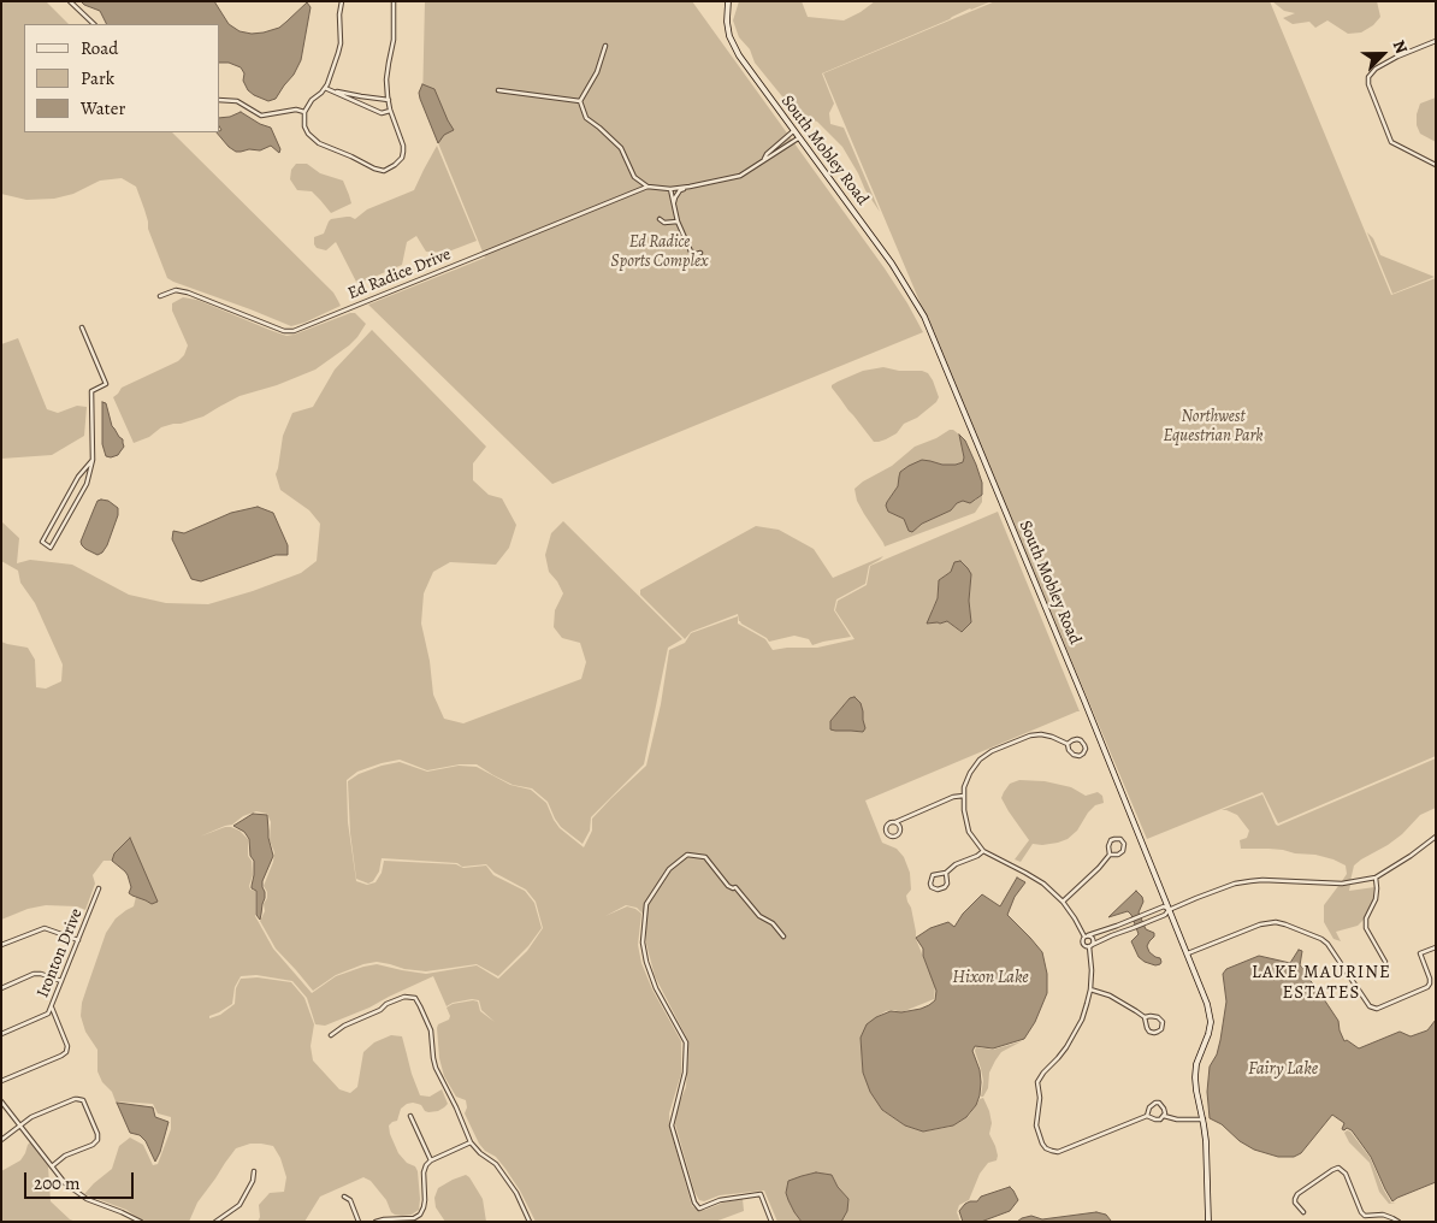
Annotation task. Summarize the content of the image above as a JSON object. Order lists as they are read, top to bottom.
{
  "streets": {
    "street": ["South Mobley Road", "Ed Radice Drive", "Ironton Drive"]
  },
  "crossings": [
    ["South Mobley Road", "Ed Radice Drive"]
  ],
  "districts": ["LAKE MAURINE ESTATES"],
  "water": ["Hixon Lake", "Fairy Lake"],
  "parks": ["Ed Radice Sports Complex", "Northwest Equestrian Park"],
  "legend": ["Road", "Park", "Water"],
  "scale_bar": "200 m",
  "north": "top right"
}
